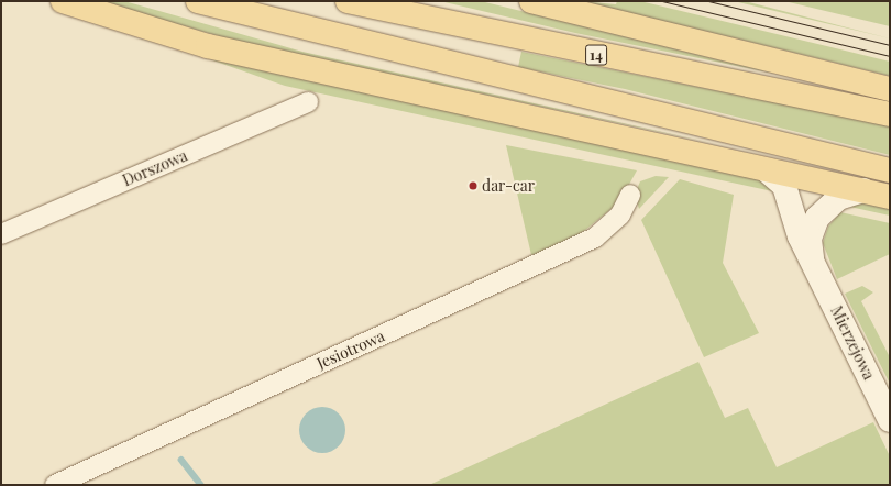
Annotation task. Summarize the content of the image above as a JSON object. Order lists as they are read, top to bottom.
{
  "streets": {
    "main road": ["14"],
    "street": ["Dorszowa", "Mierzejowa", "Jesiotrowa"]
  },
  "places": ["dar-car"]
}
